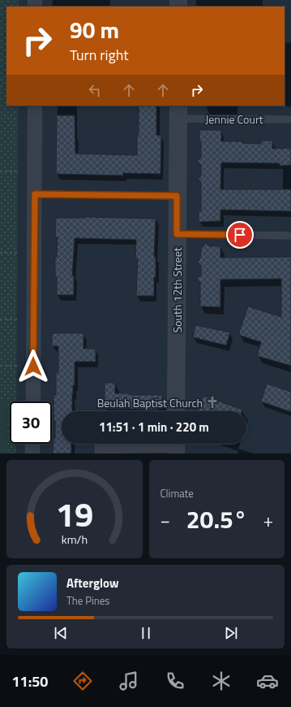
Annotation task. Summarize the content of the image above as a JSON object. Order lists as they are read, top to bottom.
{
  "streets": {
    "street": ["South 12th Street"],
    "lane": ["Jennie Court"]
  },
  "crossings": [
    ["Jennie Court", "South 12th Street"]
  ],
  "places": {
    "church": ["Beulah Baptist Church"]
  },
  "page": {
    "turn": ["90 m", "Turn right"],
    "limit": "30",
    "trip": "11:51 · 1 min · 220 m",
    "tile": "Climate",
    "heat": ["−", "20.5°", "+"],
    "song": ["Afterglow", "The Pines"],
    "tabs": "11:50",
    "gauge": ["19", "km/h"]
  }
}
